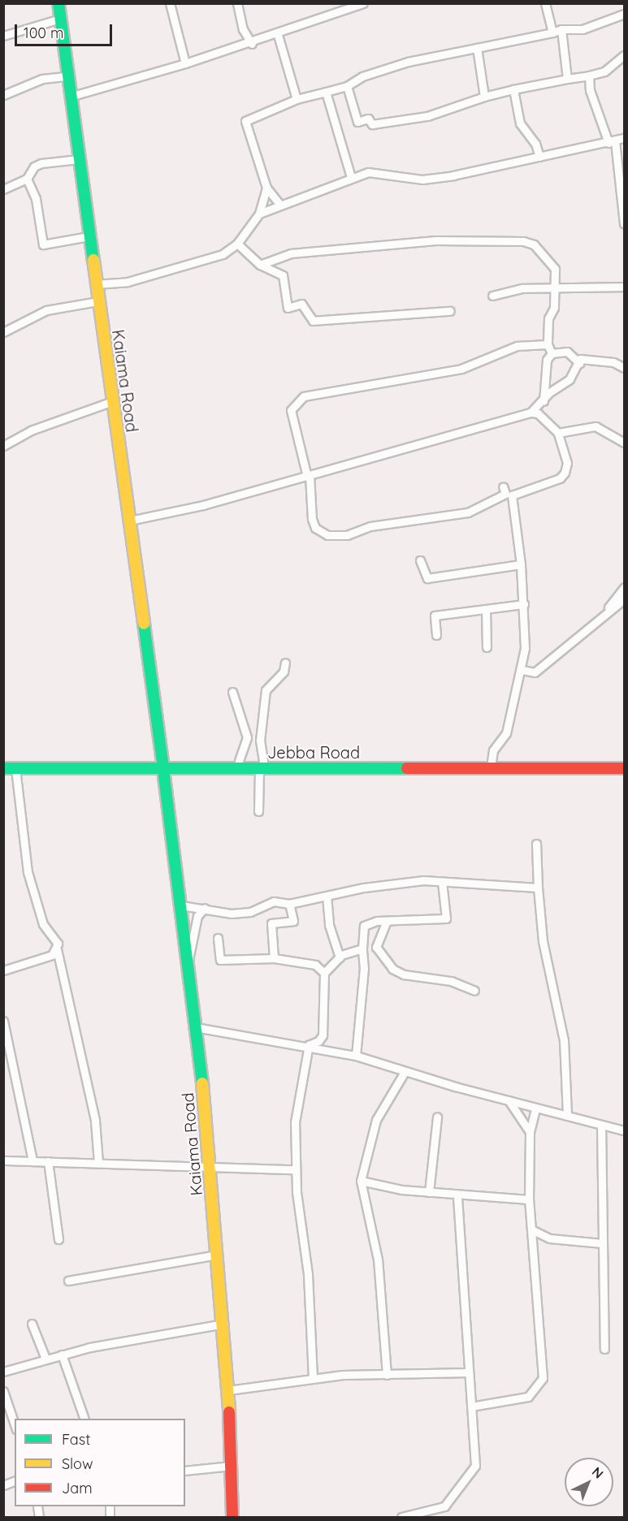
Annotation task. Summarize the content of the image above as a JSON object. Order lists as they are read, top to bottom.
{
  "streets": {
    "highway": ["Kaiama Road", "Jebba Road"]
  },
  "crossings": [
    ["Kaiama Road", "Jebba Road"]
  ],
  "legend": ["Fast", "Slow", "Jam"],
  "scale_bar": "100 m",
  "north": "top right"
}
